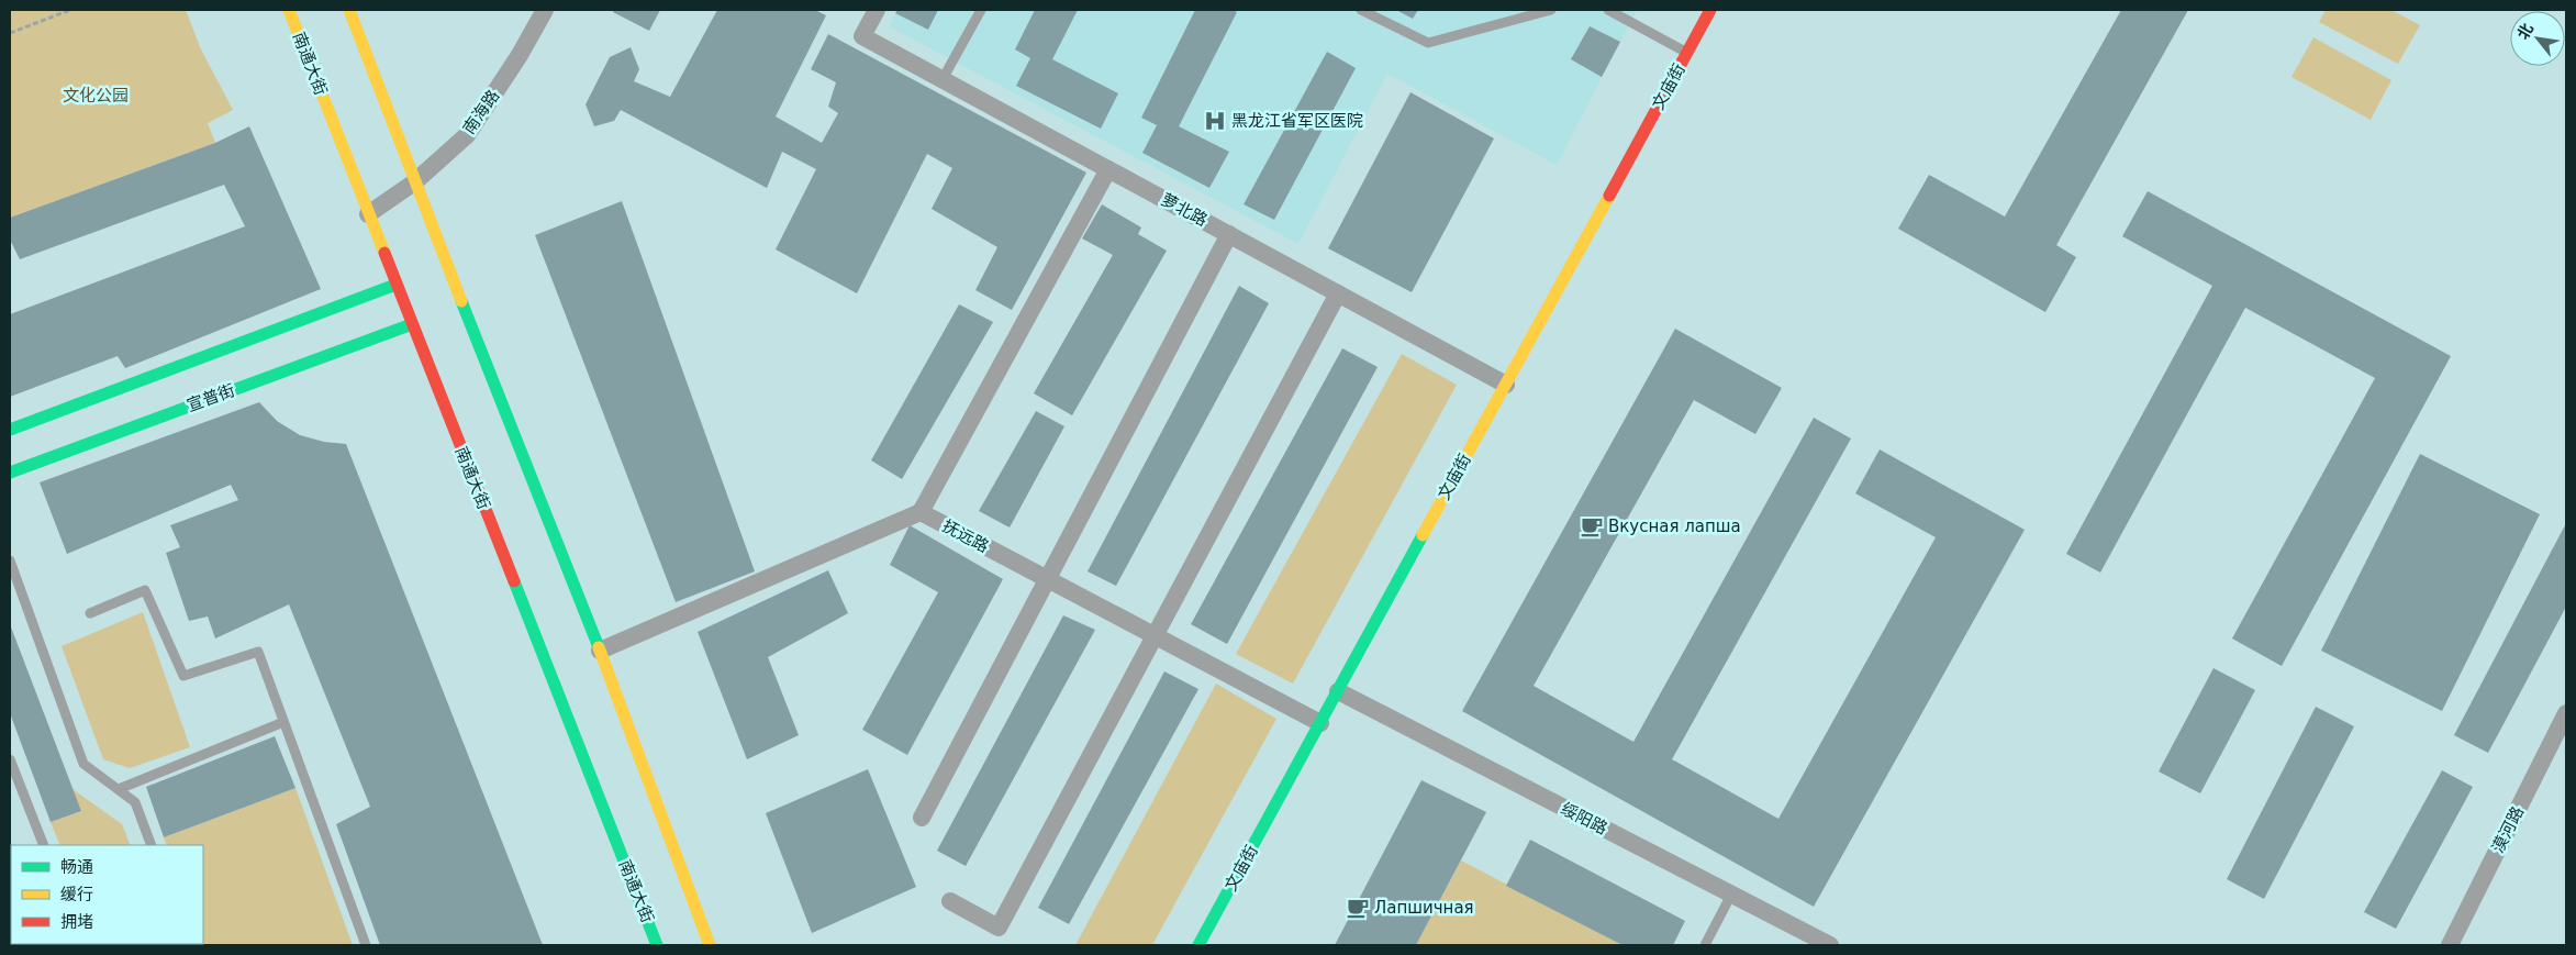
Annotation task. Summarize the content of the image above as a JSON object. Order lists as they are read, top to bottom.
{
  "streets": {
    "main road": ["南通大街", "文庙街", "宣普街"],
    "street": [
      "南海路",
      "萝北路",
      "抚远路",
      "绥阳路",
      "漠河路"
    ]
  },
  "crossings": [
    ["南通大街", "南海路"],
    ["南通大街", "宣普街"],
    ["文庙街", "萝北路"],
    ["文庙街", "抚远路"],
    ["文庙街", "绥阳路"]
  ],
  "parks": ["文化公园"],
  "places": {
    "hospital": ["黑龙江省军区医院"],
    "cafe": ["Вкусная лапша", "Лапшичная"]
  },
  "legend": ["畅通", "缓行", "拥堵"],
  "north": "top left"
}
